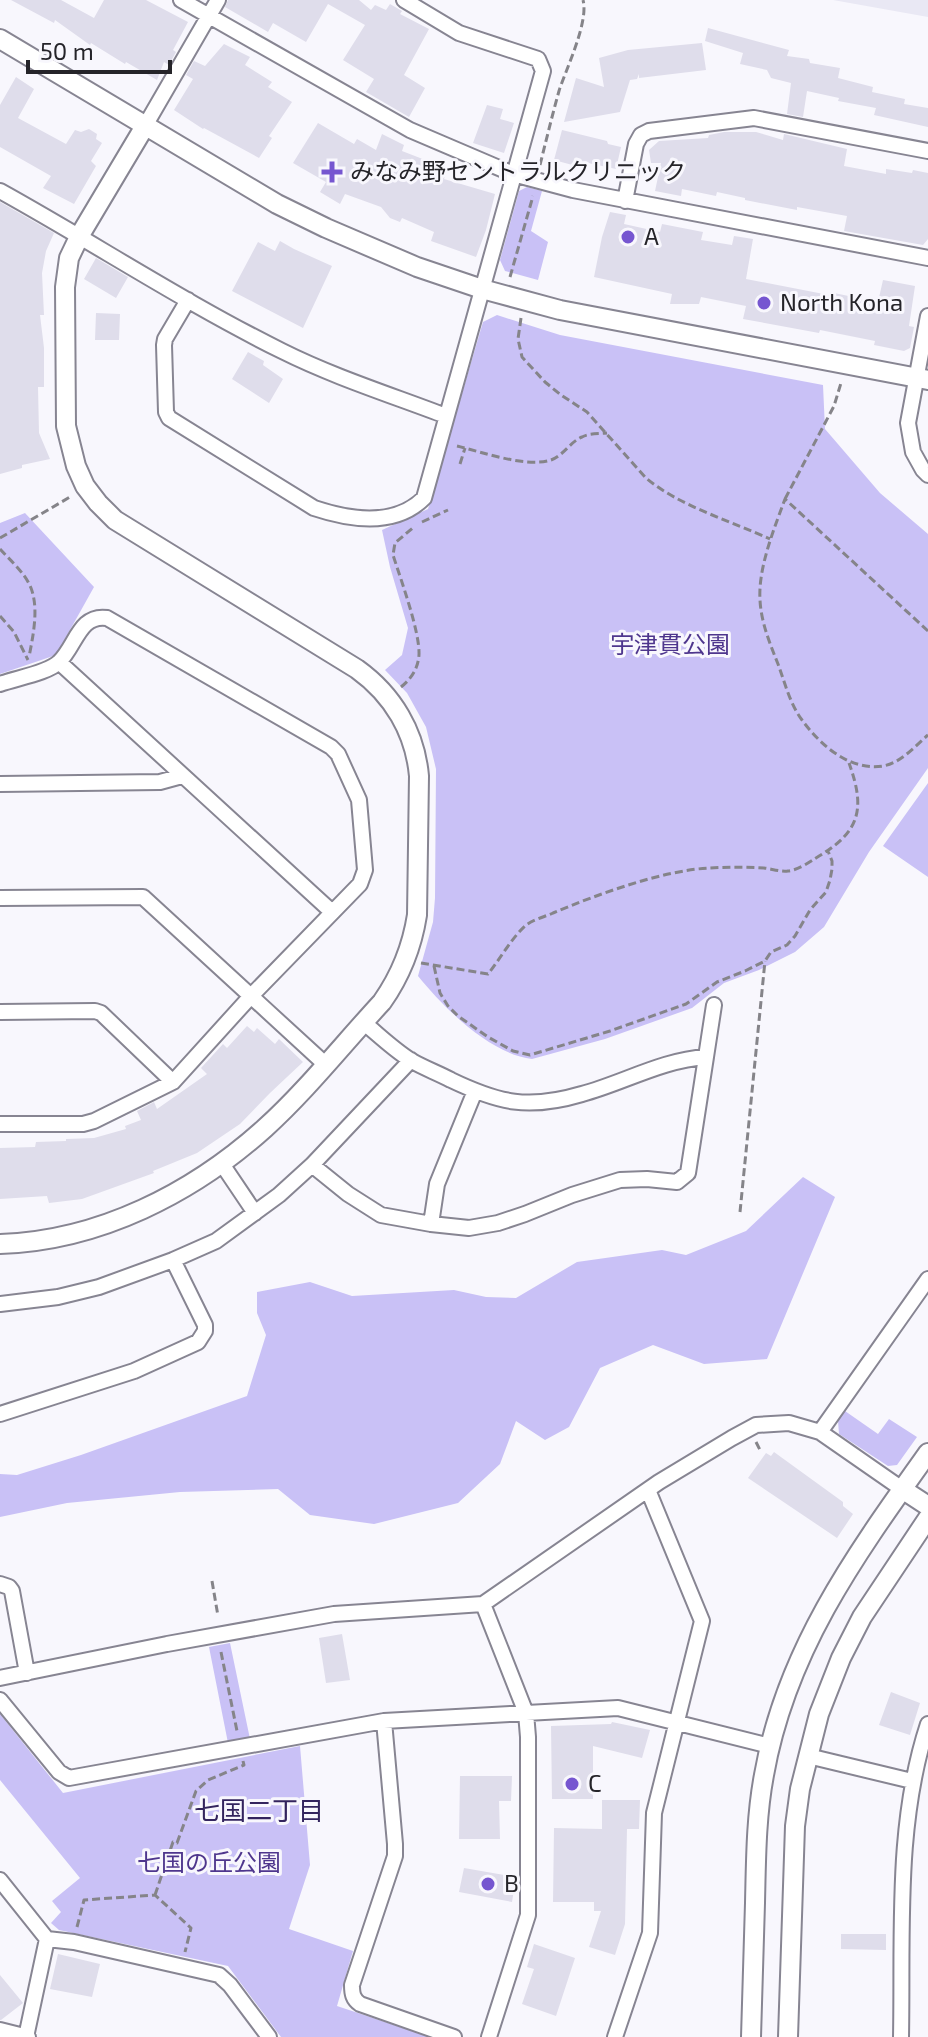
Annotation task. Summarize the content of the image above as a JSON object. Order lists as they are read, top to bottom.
{
  "districts": ["七国二丁目"],
  "parks": ["宇津貫公園", "七国の丘公園"],
  "places": {
    "health": ["みなみ野セントラルクリニック"],
    "other": [
      "A",
      "North Kona",
      "C",
      "B"
    ]
  },
  "scale_bar": "50 m"
}
